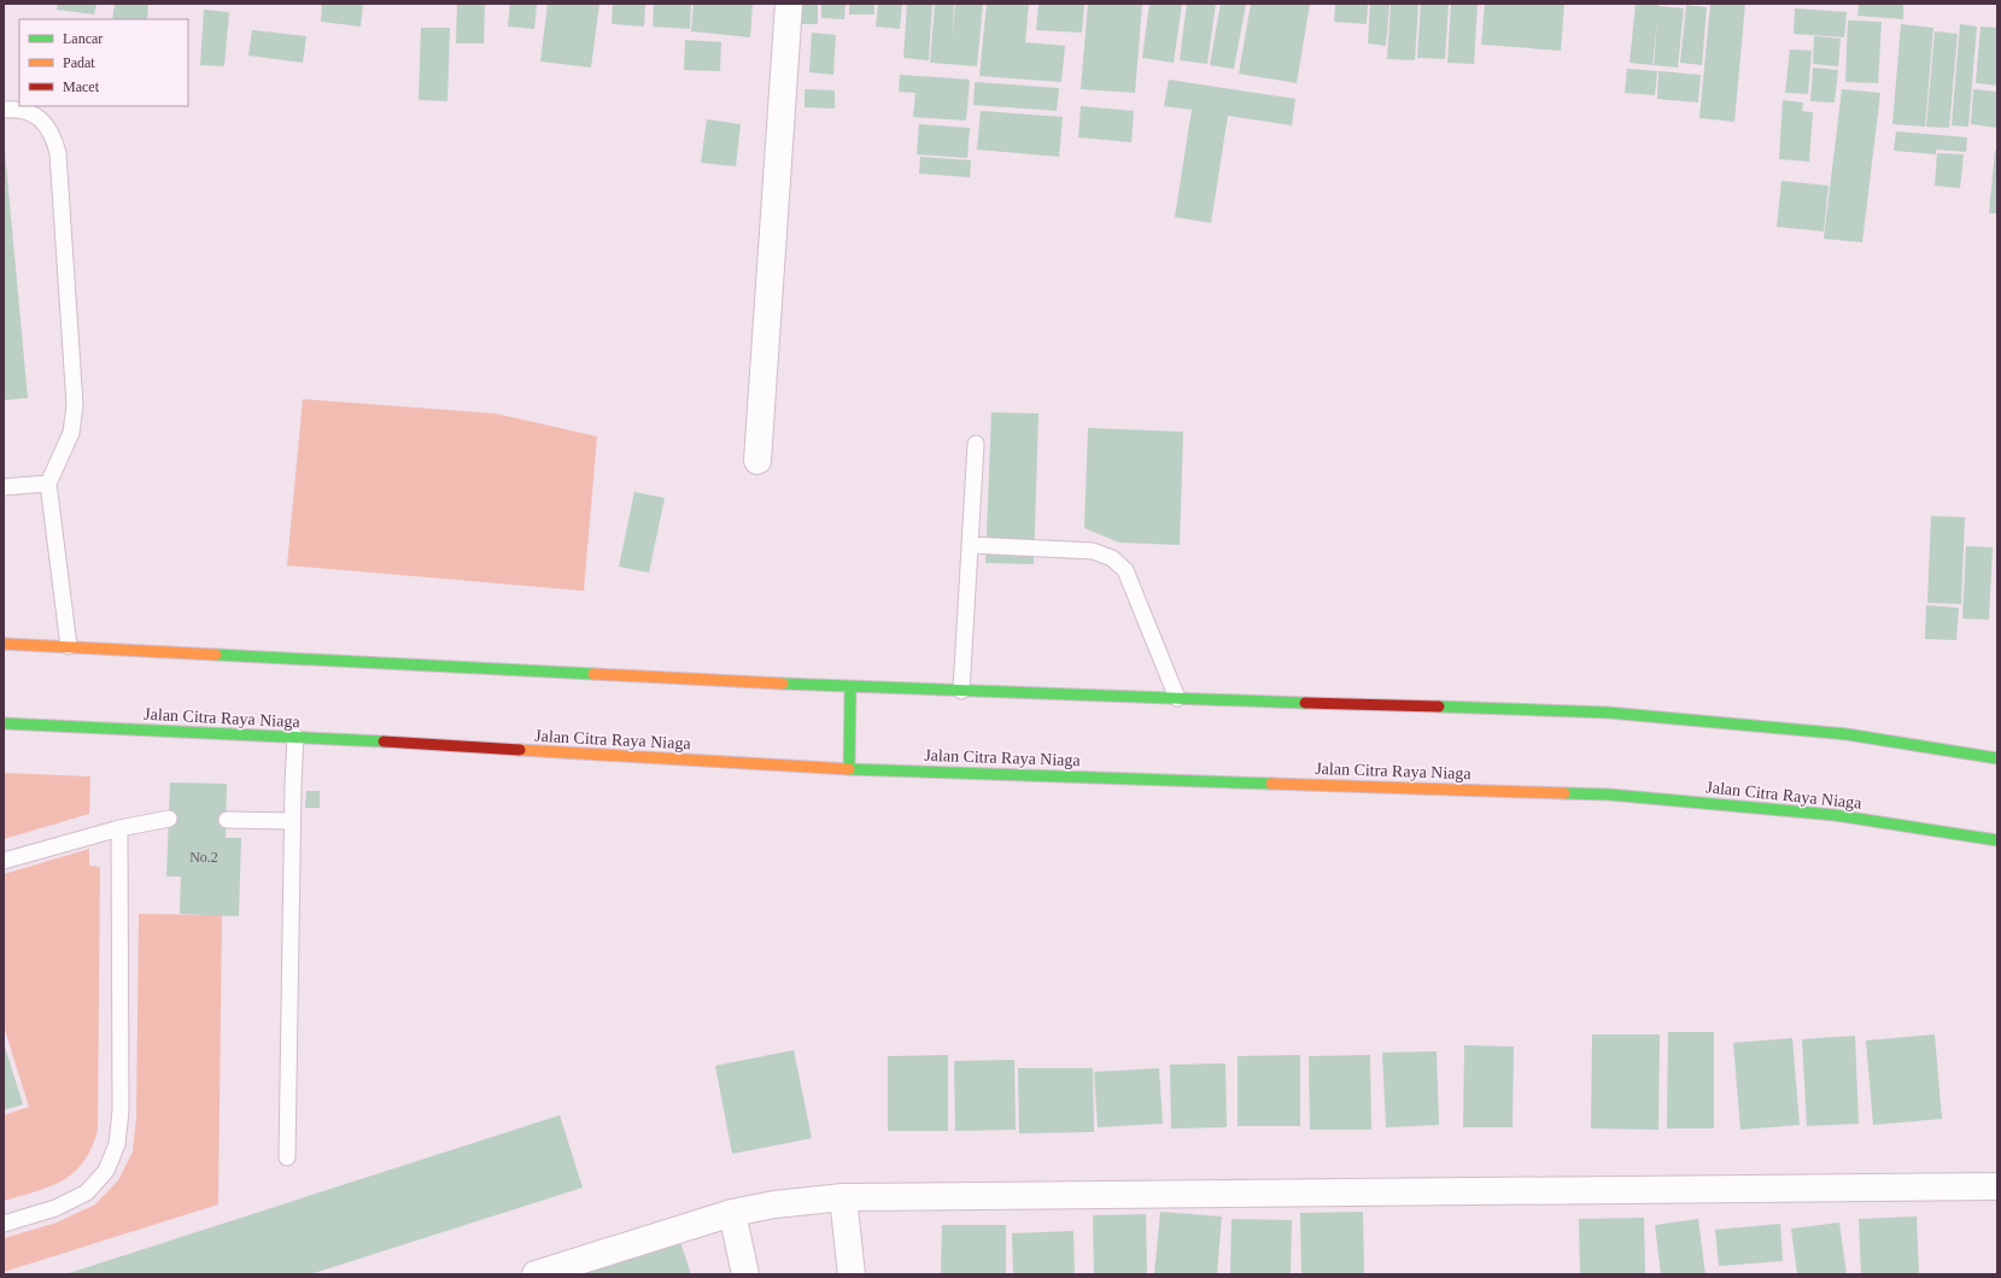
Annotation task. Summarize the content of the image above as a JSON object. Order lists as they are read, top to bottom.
{
  "streets": {
    "street": ["Jalan Citra Raya Niaga"]
  },
  "house_numbers": ["No.2"],
  "legend": ["Lancar", "Padat", "Macet"]
}
